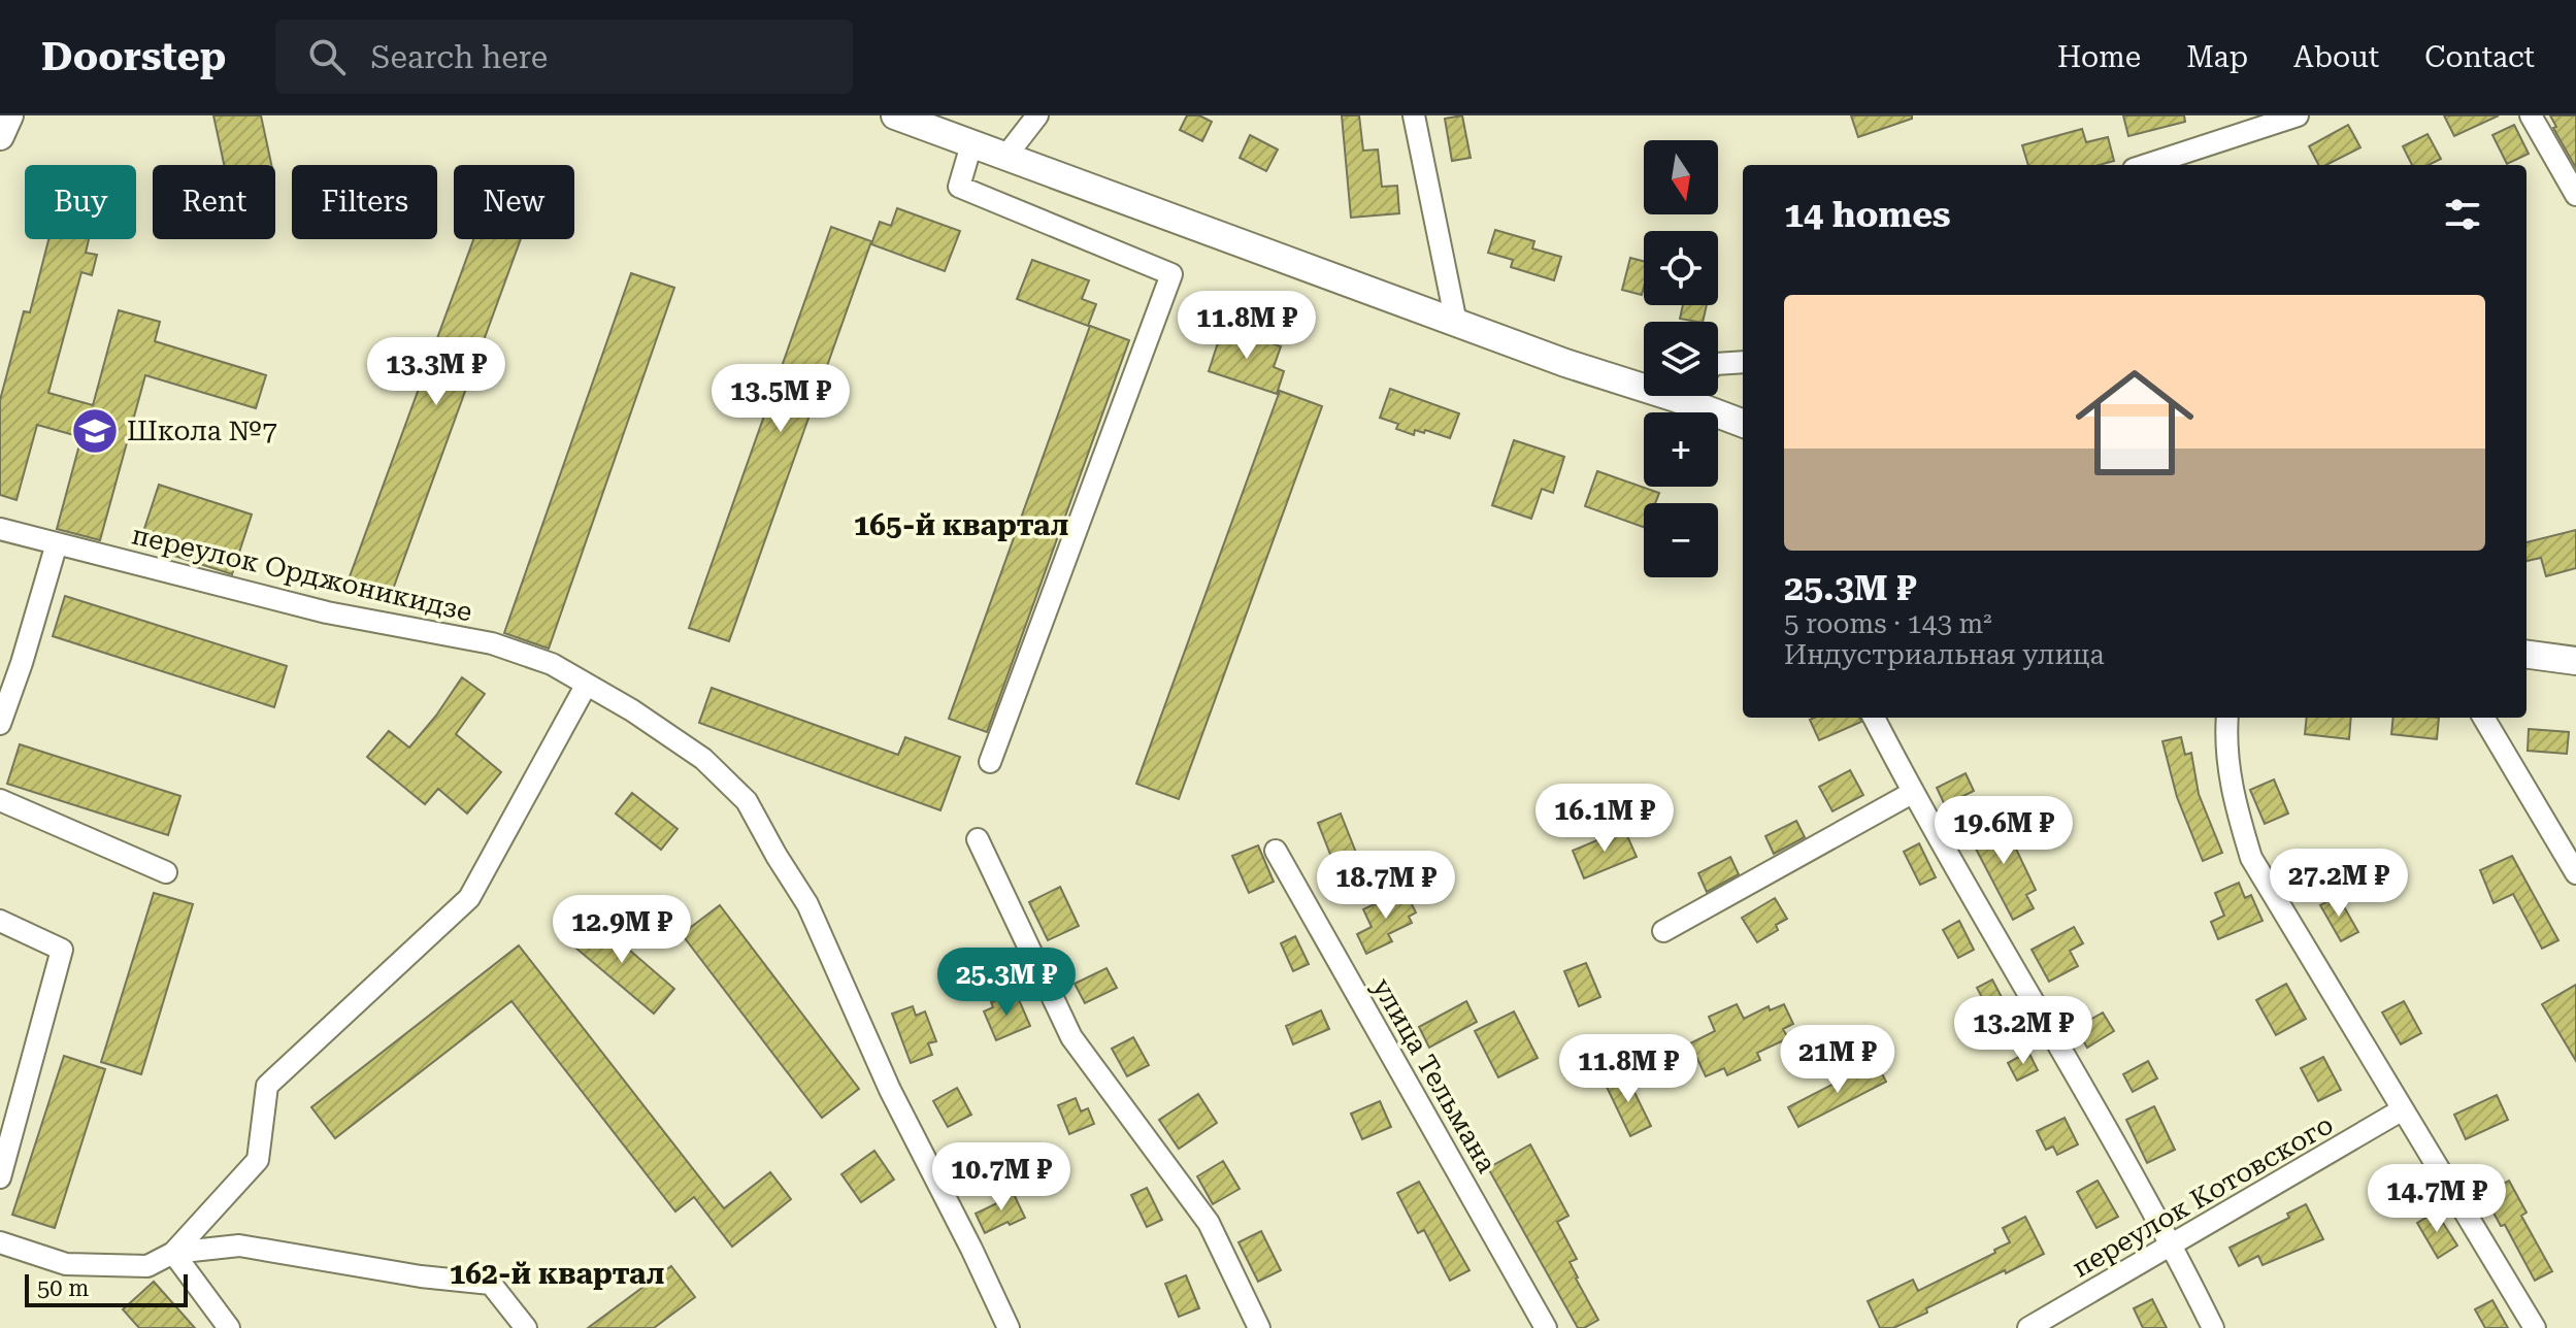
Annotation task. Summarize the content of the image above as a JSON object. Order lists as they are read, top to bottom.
{
  "streets": {
    "street": ["переулок Орджоникидзе", "улица Тельмана", "переулок Котовского"]
  },
  "districts": ["165-й квартал", "162-й квартал"],
  "places": {
    "school or university": ["Школа №7"]
  },
  "scale_bar": "50 m",
  "north": "bottom",
  "page": {
    "header": "Doorstep",
    "search": "Search here",
    "nav": [
      "Home",
      "Map",
      "About",
      "Contact"
    ],
    "map_buttons": ["+", "−"],
    "chip": [
      "Buy",
      "Rent",
      "Filters",
      "New"
    ],
    "heading": "14 homes",
    "list": [
      {
        "name": "25.3M ₽",
        "note": "5 rooms · 143 m² · Индустриальная улица"
      }
    ],
    "price": [
      "11.8M ₽",
      "13.3M ₽",
      "13.5M ₽",
      "16.1M ₽",
      "19.6M ₽",
      "27.2M ₽",
      "18.7M ₽",
      "12.9M ₽",
      "25.3M ₽",
      "13.2M ₽",
      "21M ₽",
      "11.8M ₽",
      "10.7M ₽",
      "14.7M ₽"
    ],
    "scale": "50 m"
  }
}
